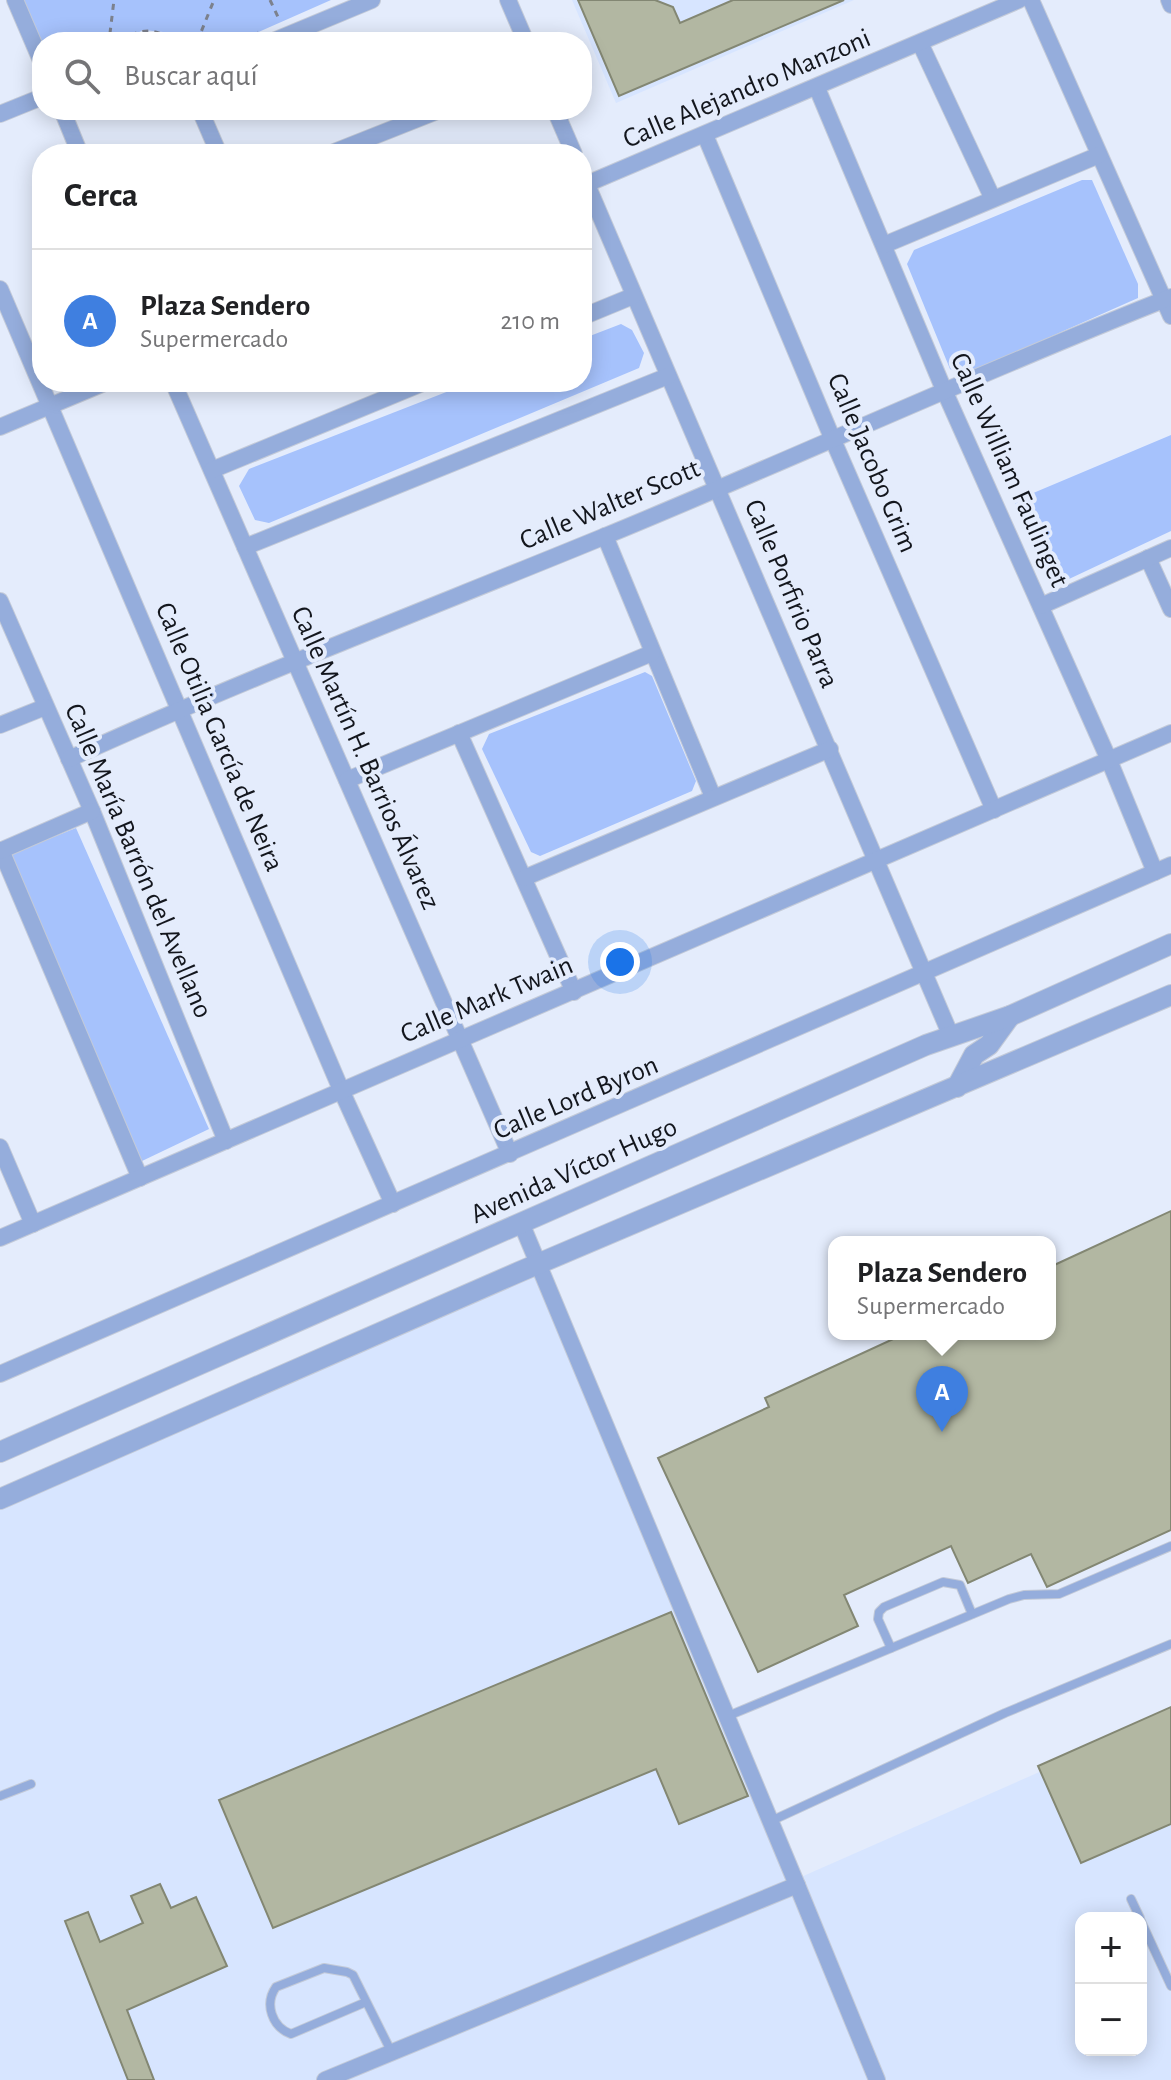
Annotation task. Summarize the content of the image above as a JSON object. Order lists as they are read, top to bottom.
{
  "streets": {
    "street": [
      "Calle Alejandro Manzoni",
      "Calle Jacobo Grim",
      "Calle William Faulinget",
      "Calle Walter Scott",
      "Calle Porfirio Parra",
      "Calle Otilia García de Neira",
      "Calle Martín H. Barrios Álvarez",
      "Calle María Barrón del Avellano",
      "Calle Mark Twain",
      "Calle Lord Byron",
      "Avenida Víctor Hugo"
    ]
  },
  "crossings": [
    ["Calle Alejandro Manzoni", "Calle Jacobo Grim"],
    ["Calle Alejandro Manzoni", "Calle William Faulinget"],
    ["Calle Jacobo Grim", "Calle Walter Scott"],
    ["Calle Jacobo Grim", "Calle Mark Twain"],
    ["Calle William Faulinget", "Calle Walter Scott"],
    ["Calle William Faulinget", "Calle Mark Twain"],
    ["Calle William Faulinget", "Calle Lord Byron"],
    ["Calle Walter Scott", "Calle Porfirio Parra"],
    ["Calle Walter Scott", "Calle Otilia García de Neira"],
    ["Calle Walter Scott", "Calle Martín H. Barrios Álvarez"],
    ["Calle Walter Scott", "Calle María Barrón del Avellano"],
    ["Calle Porfirio Parra", "Calle Mark Twain"],
    ["Calle Porfirio Parra", "Calle Lord Byron"],
    ["Calle Porfirio Parra", "Avenida Víctor Hugo"],
    ["Calle Otilia García de Neira", "Calle Mark Twain"],
    ["Calle Otilia García de Neira", "Calle Lord Byron"],
    ["Calle Martín H. Barrios Álvarez", "Calle Mark Twain"],
    ["Calle Martín H. Barrios Álvarez", "Calle Lord Byron"],
    ["Calle María Barrón del Avellano", "Calle Mark Twain"]
  ],
  "page": {
    "search": "Buscar aquí",
    "heading": "Cerca",
    "list": [
      {
        "mark": "A",
        "name": "Plaza Sendero",
        "note": "Supermercado",
        "value": "210 m"
      }
    ],
    "popup": ["Plaza Sendero", "Supermercado"],
    "pins": "A",
    "map_buttons": ["+", "−"]
  }
}
